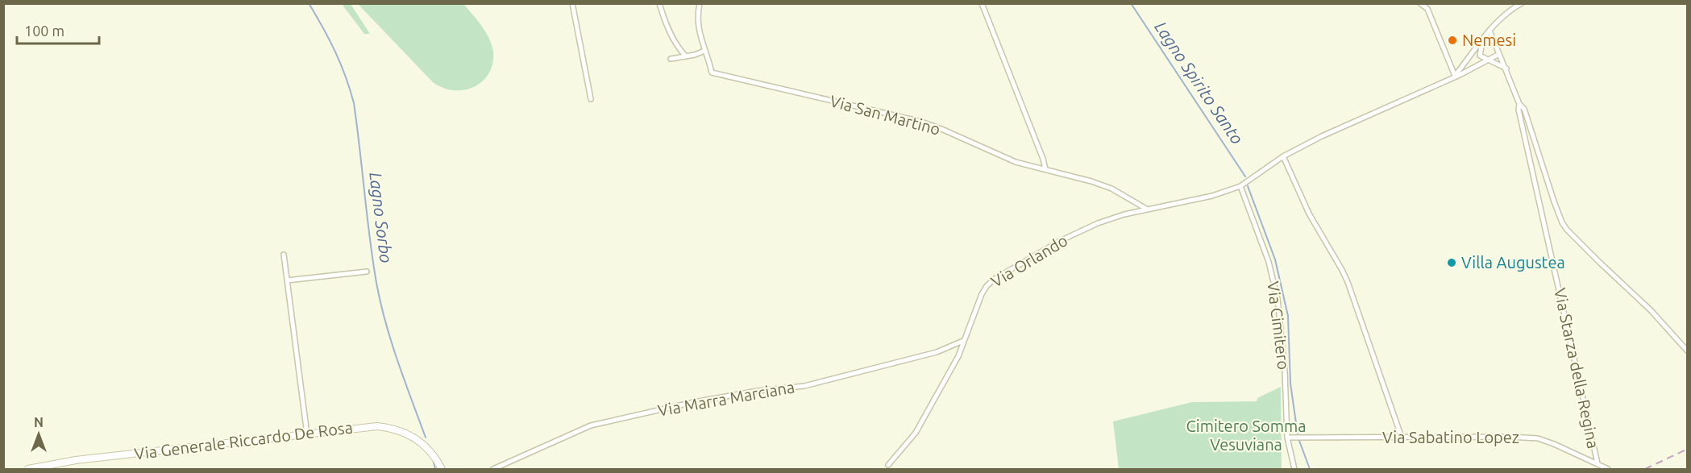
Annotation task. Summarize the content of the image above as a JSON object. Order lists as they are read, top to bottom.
{
  "streets": {
    "main road": ["Via Generale Riccardo De Rosa"],
    "street": [
      "Via San Martino",
      "Via Orlando",
      "Via Cimitero",
      "Via Starza della Regina",
      "Via Marra Marciana",
      "Via Sabatino Lopez"
    ]
  },
  "crossings": [
    ["Via San Martino", "Via Orlando"],
    ["Via Orlando", "Via Cimitero"],
    ["Via Orlando", "Via Marra Marciana"],
    ["Via Cimitero", "Via Sabatino Lopez"],
    ["Via Starza della Regina", "Via Sabatino Lopez"]
  ],
  "water": ["Lagno Spirito Santo", "Lagno Sorbo"],
  "parks": ["Cimitero Somma Vesuviana"],
  "places": ["Nemesi", "Villa Augustea"],
  "scale_bar": "100 m",
  "north": "top"
}
